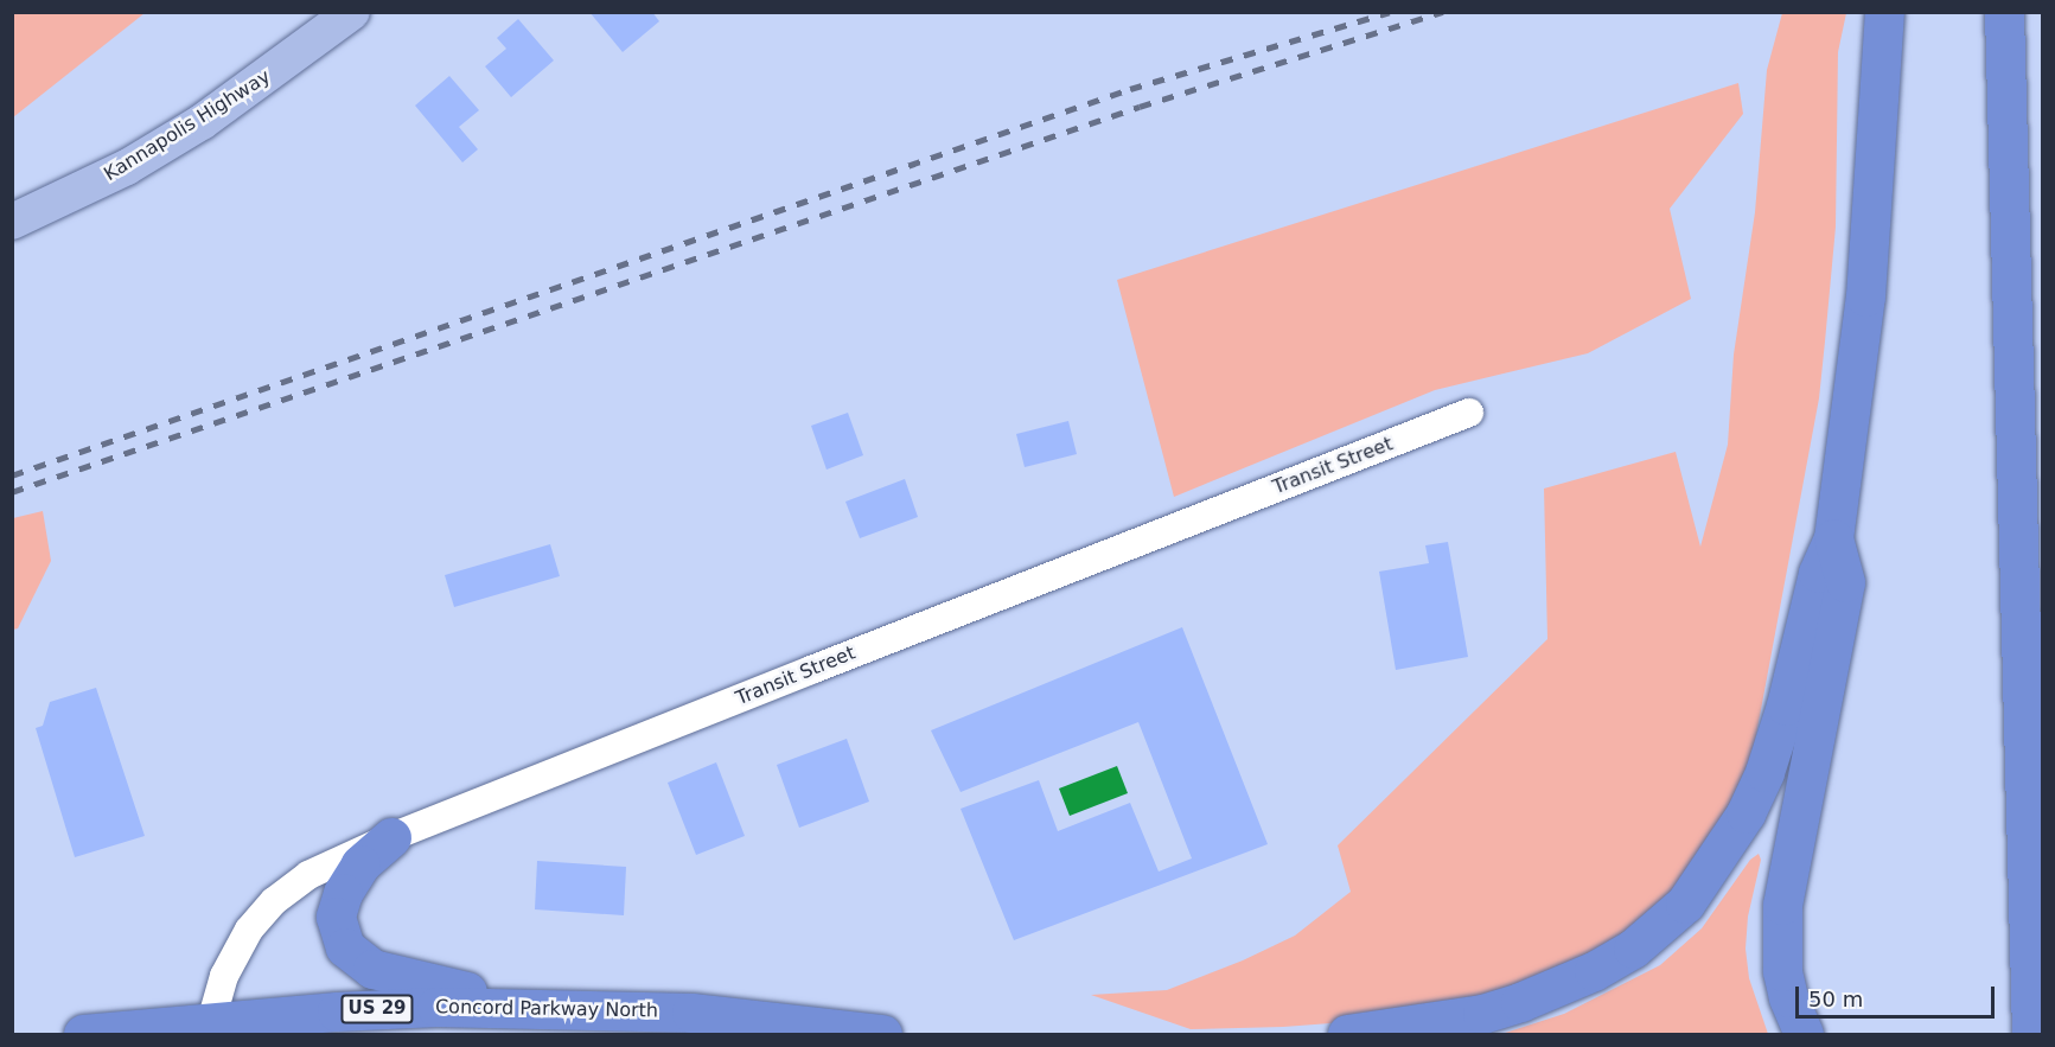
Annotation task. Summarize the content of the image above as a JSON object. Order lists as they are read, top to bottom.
{
  "streets": {
    "highway": ["US 29", "Concord Parkway North"],
    "main road": ["Kannapolis Highway"],
    "street": ["Transit Street"]
  },
  "crossings": [
    ["Transit Street", "Concord Parkway North"]
  ],
  "scale_bar": "50 m"
}
